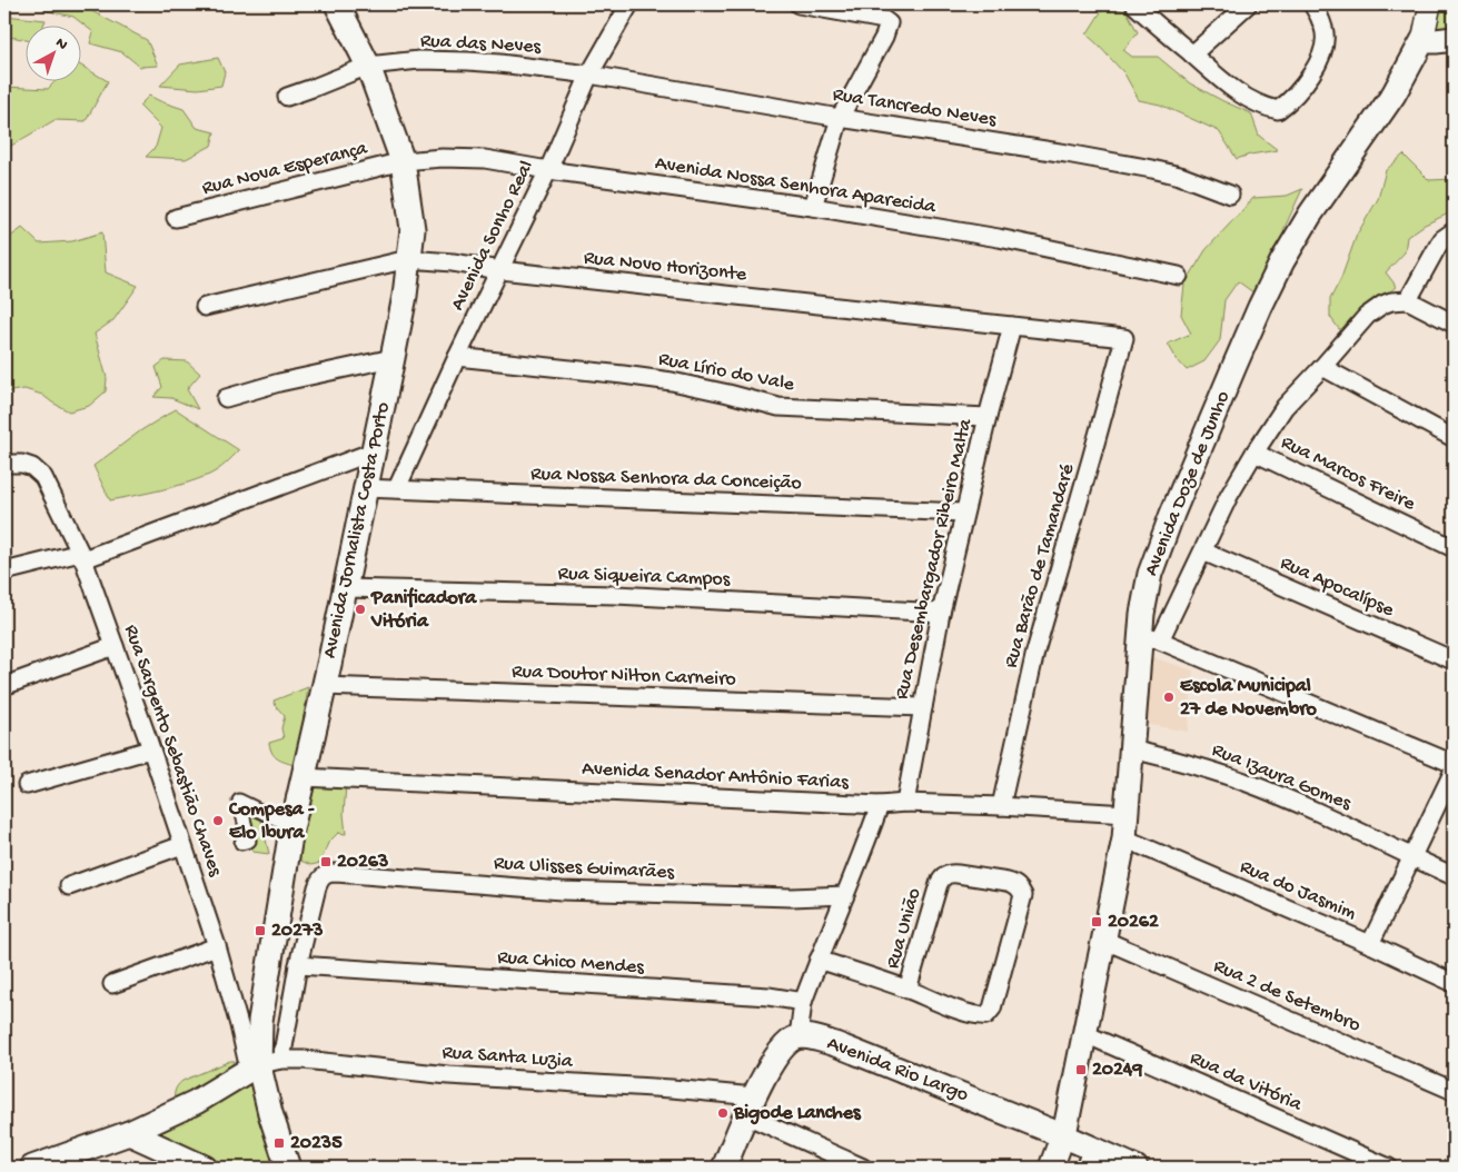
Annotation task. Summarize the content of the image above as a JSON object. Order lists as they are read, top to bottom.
{
  "streets": {
    "main road": ["Avenida Doze de Junho", "Avenida Jornalista Costa Porto", "Avenida Rio Largo"],
    "street": [
      "Rua das Neves",
      "Rua Tancredo Neves",
      "Rua Nova Esperança",
      "Avenida Nossa Senhora Aparecida",
      "Avenida Sonho Real",
      "Rua Novo Horizonte",
      "Rua Lírio do Vale",
      "Rua Marcos Freire",
      "Rua Nossa Senhora da Conceição",
      "Rua Desembargador Ribeiro Malta",
      "Rua Barão de Tamandaré",
      "Rua Siqueira Campos",
      "Rua Apocalípse",
      "Rua Doutor Nilton Carneiro",
      "Rua Sargento Sebastião Chaves",
      "Avenida Senador Antônio Farias",
      "Rua Izaura Gomes",
      "Rua Ulisses Guimarães",
      "Rua do Jasmim",
      "Rua União",
      "Rua Chico Mendes",
      "Rua 2 de Setembro",
      "Rua Santa Luzia",
      "Rua da Vitória"
    ]
  },
  "crossings": [
    ["Rua das Neves", "Rua Tancredo Neves"],
    ["Rua das Neves", "Avenida Sonho Real"],
    ["Rua das Neves", "Avenida Jornalista Costa Porto"],
    ["Rua Tancredo Neves", "Avenida Sonho Real"],
    ["Rua Nova Esperança", "Avenida Nossa Senhora Aparecida"],
    ["Rua Nova Esperança", "Avenida Jornalista Costa Porto"],
    ["Avenida Nossa Senhora Aparecida", "Avenida Sonho Real"],
    ["Avenida Nossa Senhora Aparecida", "Avenida Jornalista Costa Porto"],
    ["Avenida Sonho Real", "Rua Novo Horizonte"],
    ["Avenida Sonho Real", "Rua Lírio do Vale"],
    ["Avenida Sonho Real", "Rua Nossa Senhora da Conceição"],
    ["Rua Novo Horizonte", "Avenida Jornalista Costa Porto"],
    ["Rua Novo Horizonte", "Rua Desembargador Ribeiro Malta"],
    ["Rua Novo Horizonte", "Rua Barão de Tamandaré"],
    ["Rua Lírio do Vale", "Rua Desembargador Ribeiro Malta"],
    ["Rua Nossa Senhora da Conceição", "Avenida Jornalista Costa Porto"],
    ["Rua Nossa Senhora da Conceição", "Rua Desembargador Ribeiro Malta"],
    ["Avenida Doze de Junho", "Avenida Senador Antônio Farias"],
    ["Avenida Doze de Junho", "Rua Izaura Gomes"],
    ["Avenida Doze de Junho", "Rua do Jasmim"],
    ["Avenida Doze de Junho", "Rua 2 de Setembro"],
    ["Avenida Doze de Junho", "Avenida Rio Largo"],
    ["Avenida Doze de Junho", "Rua da Vitória"],
    ["Avenida Jornalista Costa Porto", "Rua Siqueira Campos"],
    ["Avenida Jornalista Costa Porto", "Rua Doutor Nilton Carneiro"],
    ["Avenida Jornalista Costa Porto", "Rua Sargento Sebastião Chaves"],
    ["Avenida Jornalista Costa Porto", "Avenida Senador Antônio Farias"],
    ["Avenida Jornalista Costa Porto", "Rua Santa Luzia"],
    ["Rua Desembargador Ribeiro Malta", "Rua Siqueira Campos"],
    ["Rua Desembargador Ribeiro Malta", "Rua Doutor Nilton Carneiro"],
    ["Rua Desembargador Ribeiro Malta", "Avenida Senador Antônio Farias"],
    ["Rua Barão de Tamandaré", "Avenida Senador Antônio Farias"],
    ["Rua Sargento Sebastião Chaves", "Rua Santa Luzia"],
    ["Rua Ulisses Guimarães", "Rua Chico Mendes"]
  ],
  "places": {
    "other": [
      "Panificadora Vitória",
      "Escola Municipal 27 de Novembro",
      "Compesa - Elo Ibura",
      "Bigode Lanches"
    ],
    "transit": [
      "20263",
      "20262",
      "20273",
      "20249",
      "20235"
    ]
  },
  "north": "top right"
}
